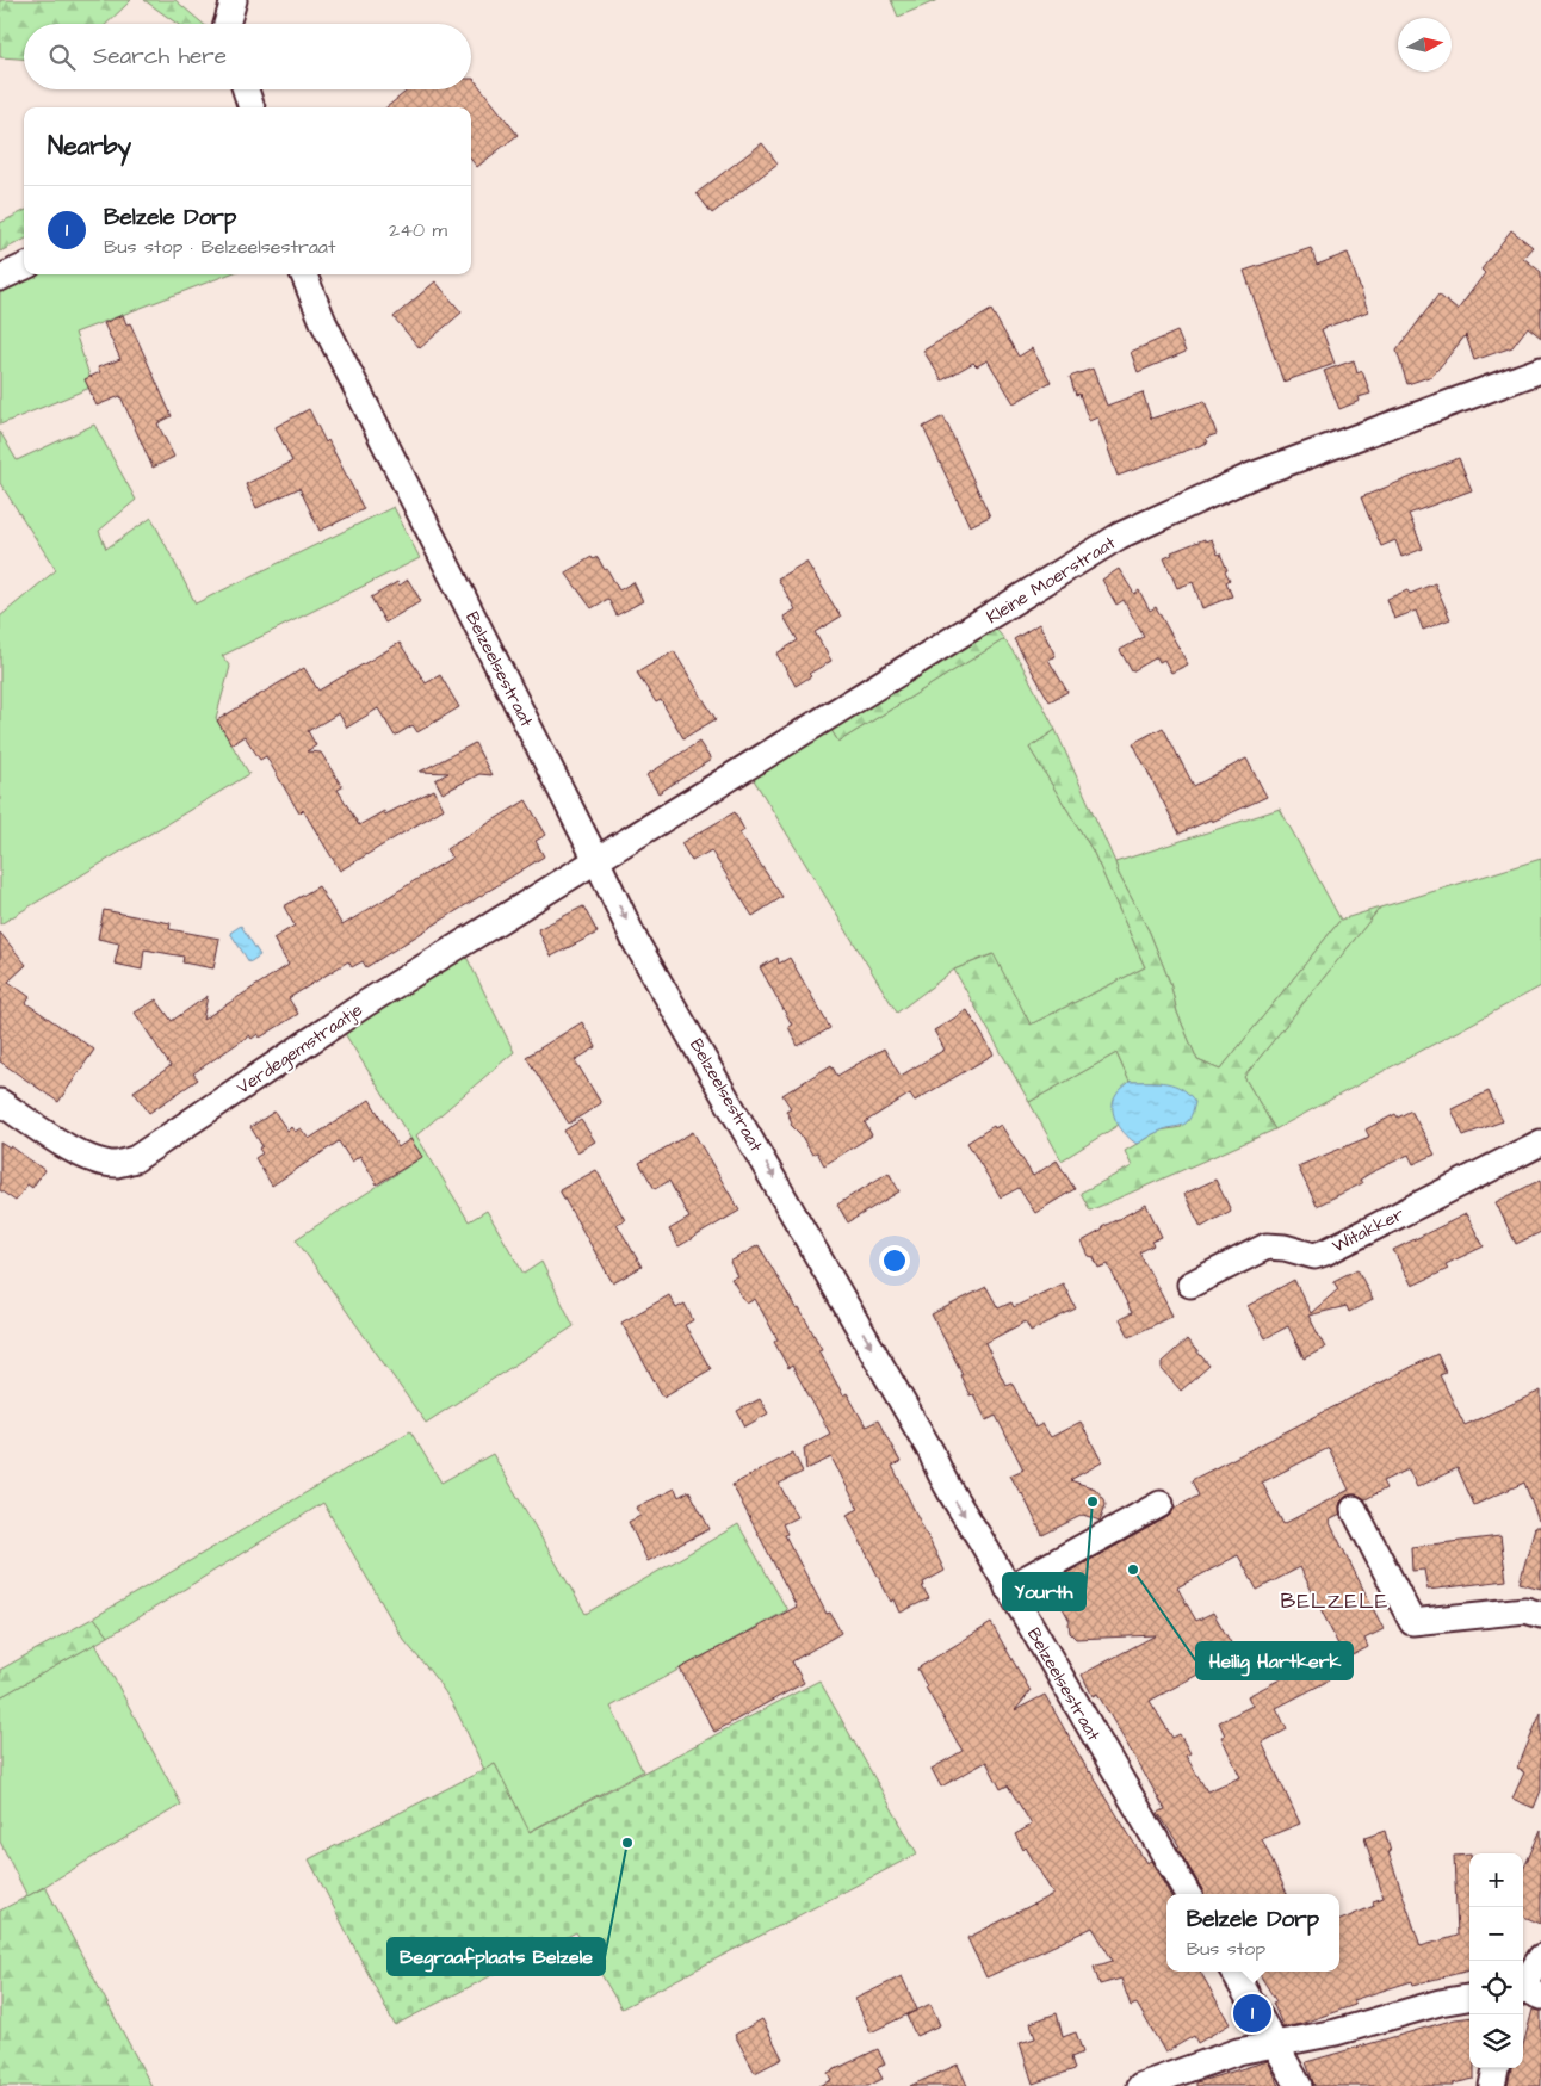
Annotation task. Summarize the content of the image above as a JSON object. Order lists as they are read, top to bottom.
{
  "streets": {
    "street": [
      "Kleine Moerstraat",
      "Belzeelsestraat",
      "Verdegemstraatje",
      "Witakker"
    ]
  },
  "crossings": [
    ["Kleine Moerstraat", "Belzeelsestraat"],
    ["Kleine Moerstraat", "Verdegemstraatje"],
    ["Belzeelsestraat", "Verdegemstraatje"]
  ],
  "one_way": ["Belzeelsestraat"],
  "districts": ["BELZELE"],
  "places": ["Yourth", "Heilig Hartkerk", "Begraafplaats Belzele"],
  "north": "right",
  "page": {
    "search": "Search here",
    "heading": "Nearby",
    "list": [
      {
        "mark": "1",
        "name": "Belzele Dorp",
        "note": "Bus stop · Belzeelsestraat",
        "value": "240 m"
      }
    ],
    "map_buttons": ["+", "−"],
    "popup": ["Belzele Dorp", "Bus stop"],
    "pins": "1"
  }
}
